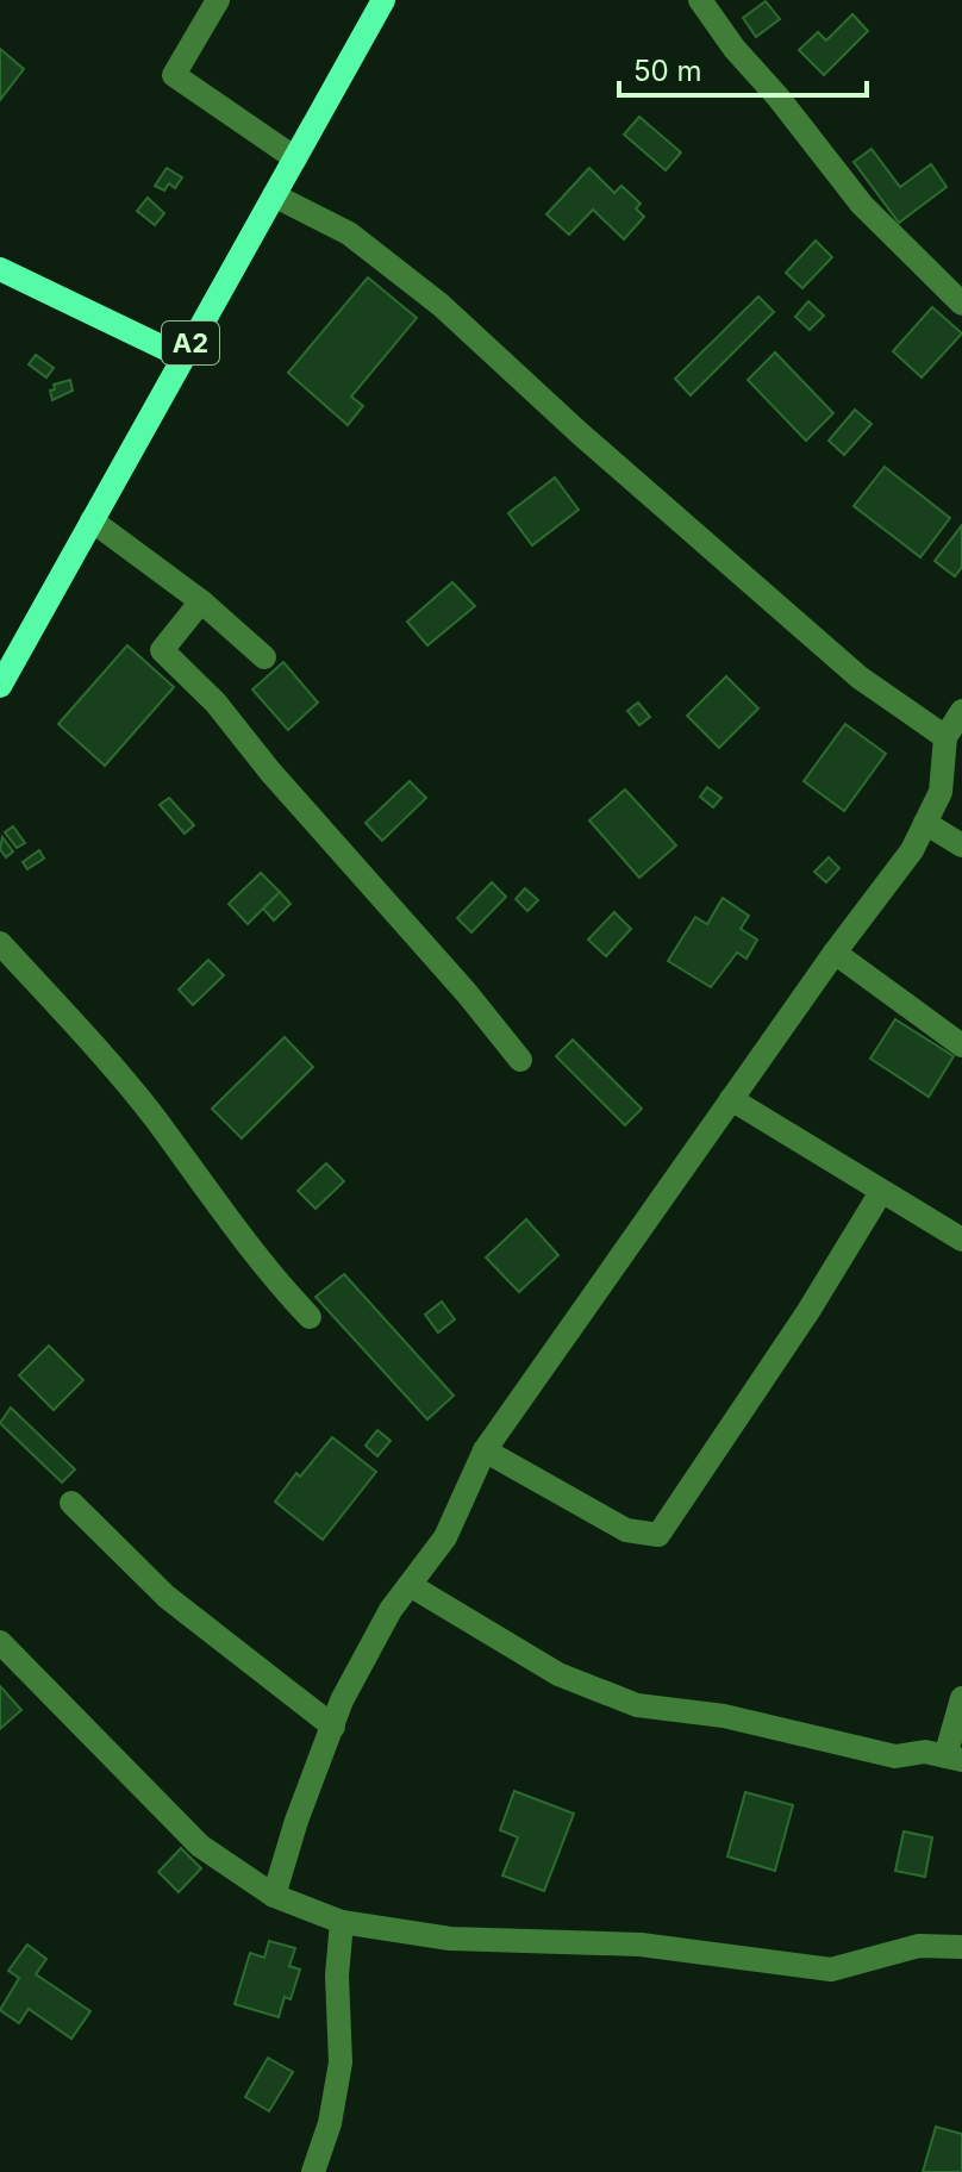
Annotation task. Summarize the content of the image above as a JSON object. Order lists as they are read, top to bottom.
{
  "streets": {
    "main road": ["A2"]
  },
  "scale_bar": "50 m"
}
